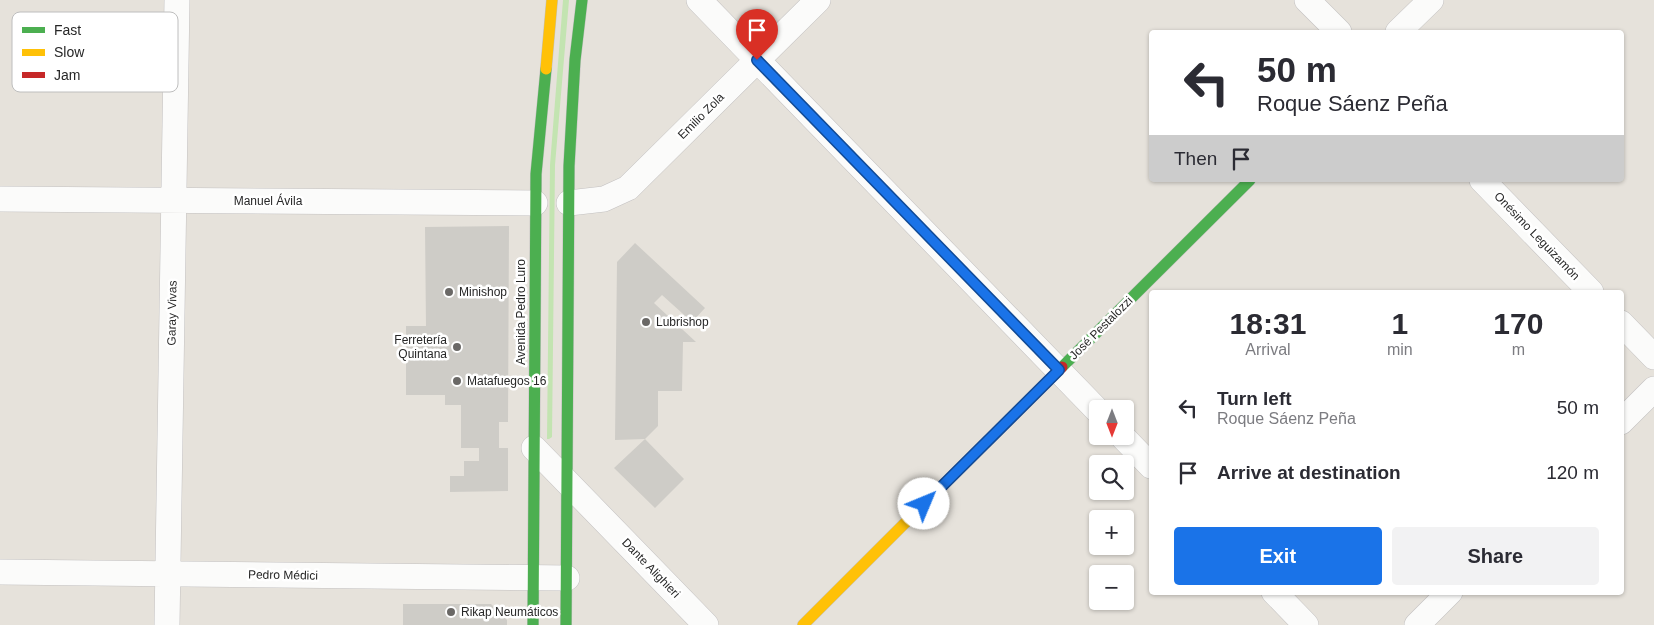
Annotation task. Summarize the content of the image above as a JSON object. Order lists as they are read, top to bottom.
{
  "streets": {
    "main road": ["Avenida Pedro Luro", "José Pestalozzi"],
    "street": [
      "Emilio Zola",
      "Manuel Ávila",
      "Onésimo Leguizamón",
      "Garay Vivas",
      "Dante Alighieri",
      "Pedro Médici"
    ]
  },
  "crossings": [
    ["Manuel Ávila", "Avenida Pedro Luro"],
    ["Manuel Ávila", "Garay Vivas"],
    ["Avenida Pedro Luro", "Dante Alighieri"],
    ["Avenida Pedro Luro", "Pedro Médici"],
    ["Garay Vivas", "Pedro Médici"]
  ],
  "places": [
    "Minishop",
    "Lubrishop",
    "Ferretería Quintana",
    "Matafuegos 16",
    "Rikap Neumáticos"
  ],
  "legend": ["Fast", "Slow", "Jam"],
  "north": "bottom",
  "page": {
    "turn": ["50 m", "Roque Sáenz Peña"],
    "then": "Then",
    "eta": [
      "18:31",
      "Arrival",
      "1",
      "min",
      "170",
      "m"
    ],
    "list": [
      {
        "name": "Turn left",
        "note": "Roque Sáenz Peña",
        "value": "50 m"
      },
      {
        "name": "Arrive at destination",
        "value": "120 m"
      }
    ],
    "map_buttons": ["+", "−"],
    "buttons": ["Exit", "Share"]
  }
}
